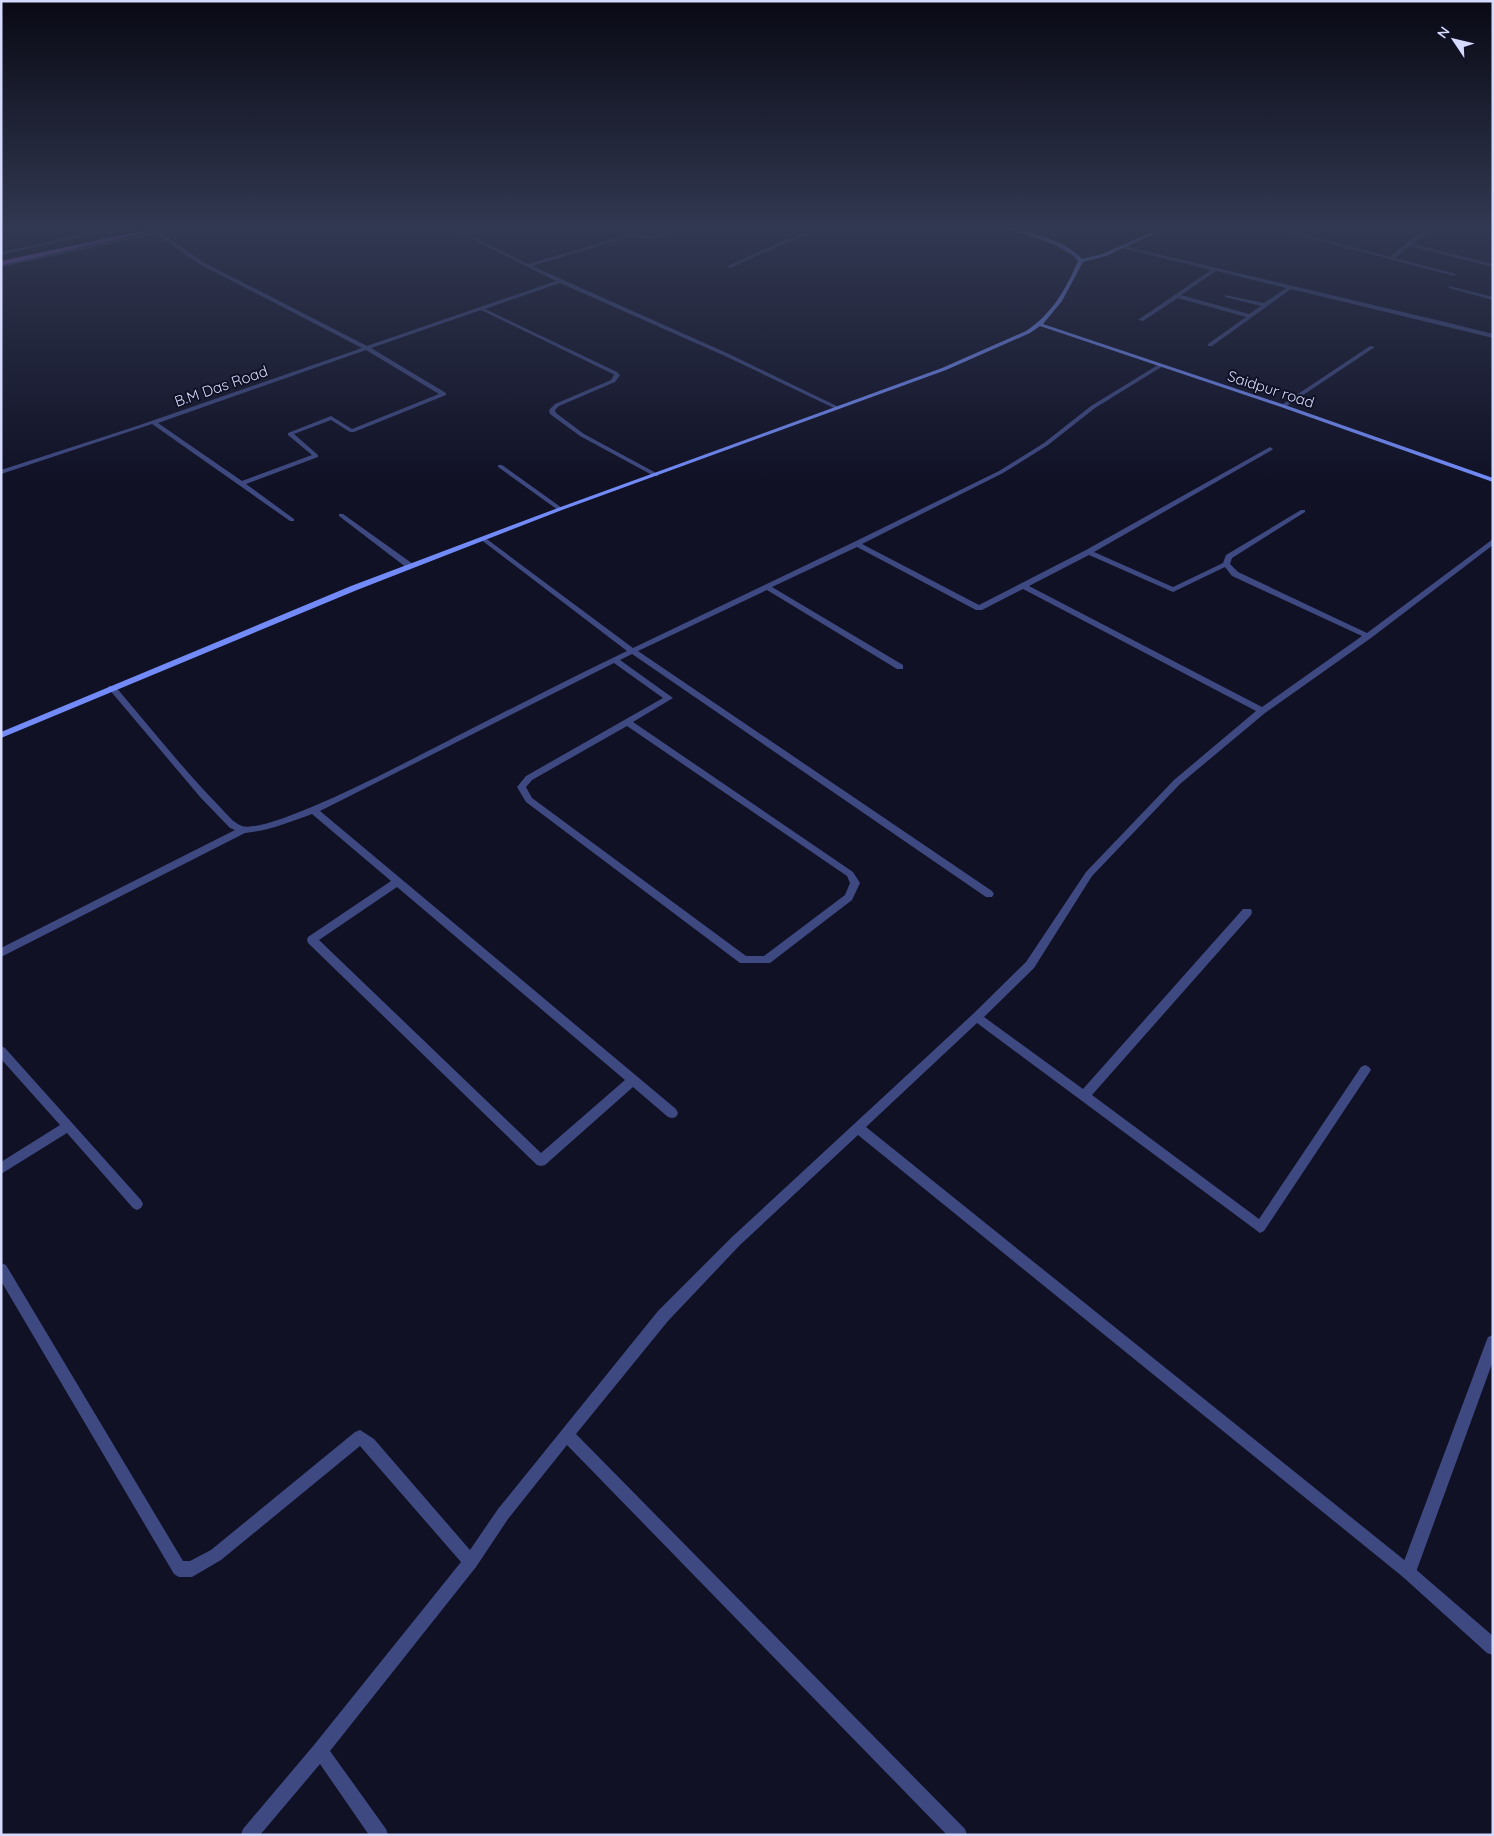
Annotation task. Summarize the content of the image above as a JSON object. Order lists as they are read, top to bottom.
{
  "streets": {
    "main road": ["Saidpur road"],
    "street": ["B.M Das Road"]
  },
  "north": "top left"
}
